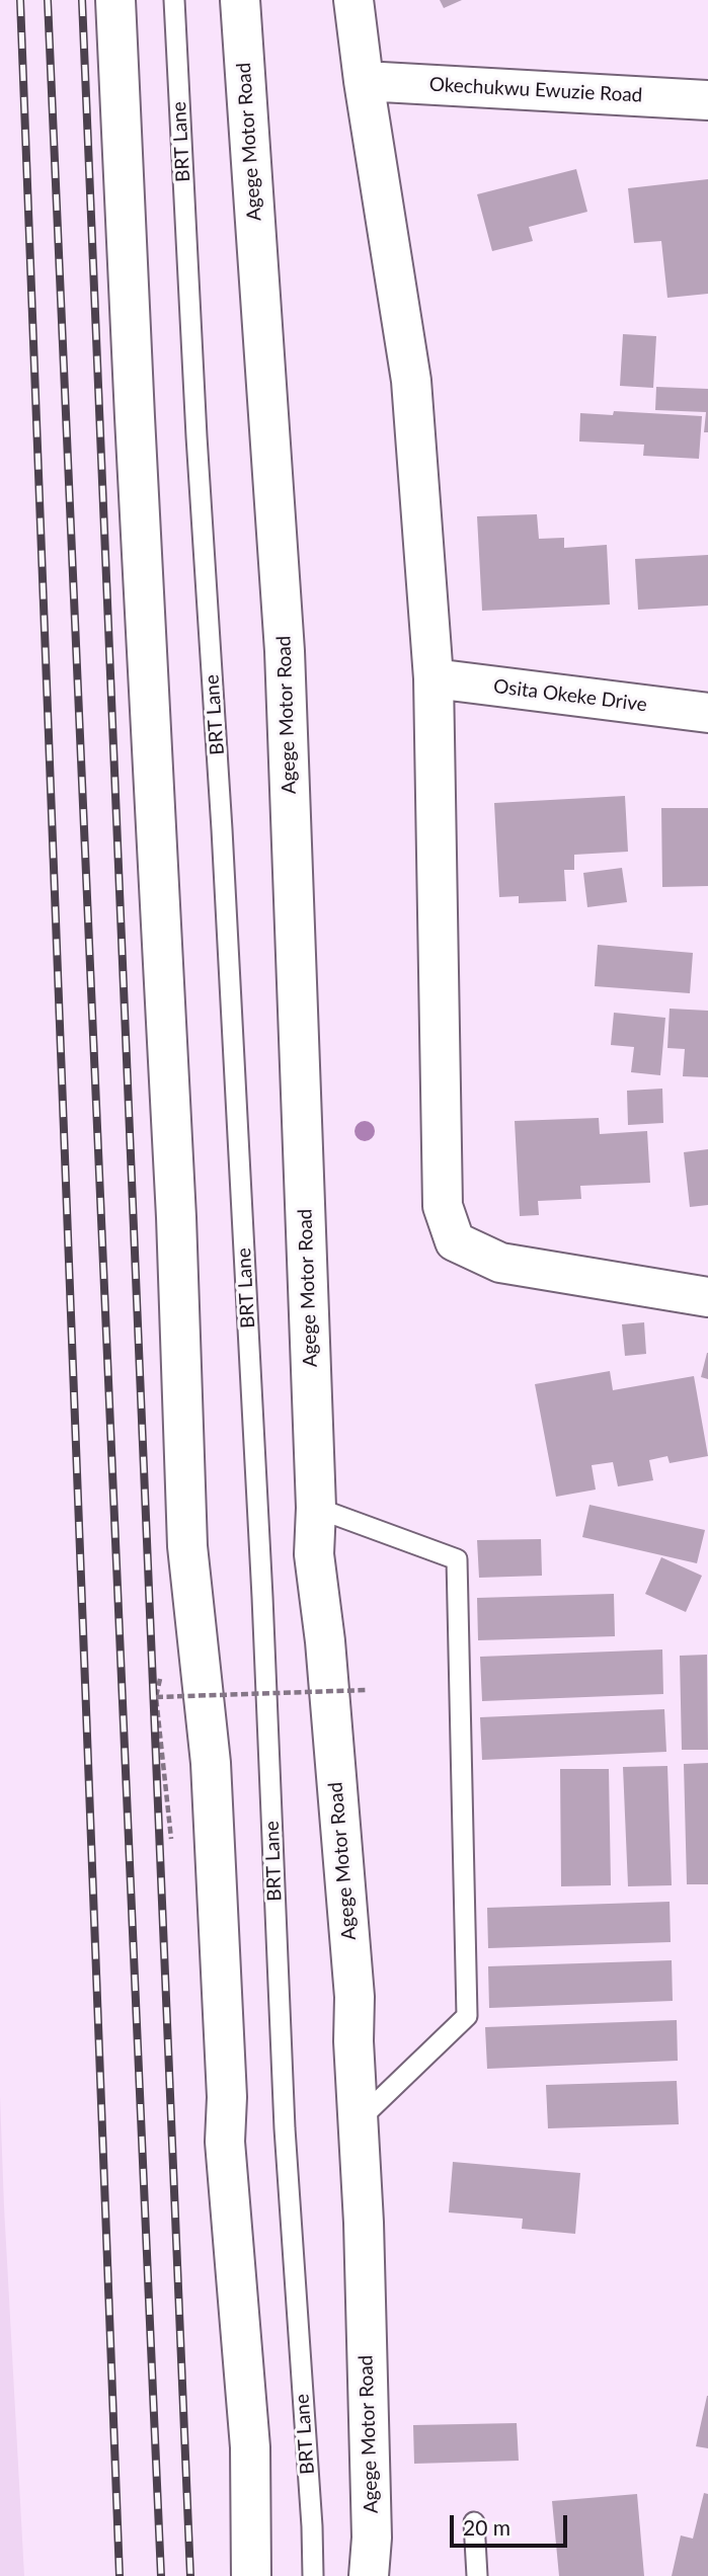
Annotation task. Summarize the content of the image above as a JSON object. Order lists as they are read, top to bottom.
{
  "streets": {
    "main road": ["Okechukwu Ewuzie Road", "Agege Motor Road", "Osita Okeke Drive"],
    "lane": ["BRT Lane"]
  },
  "scale_bar": "20 m"
}
